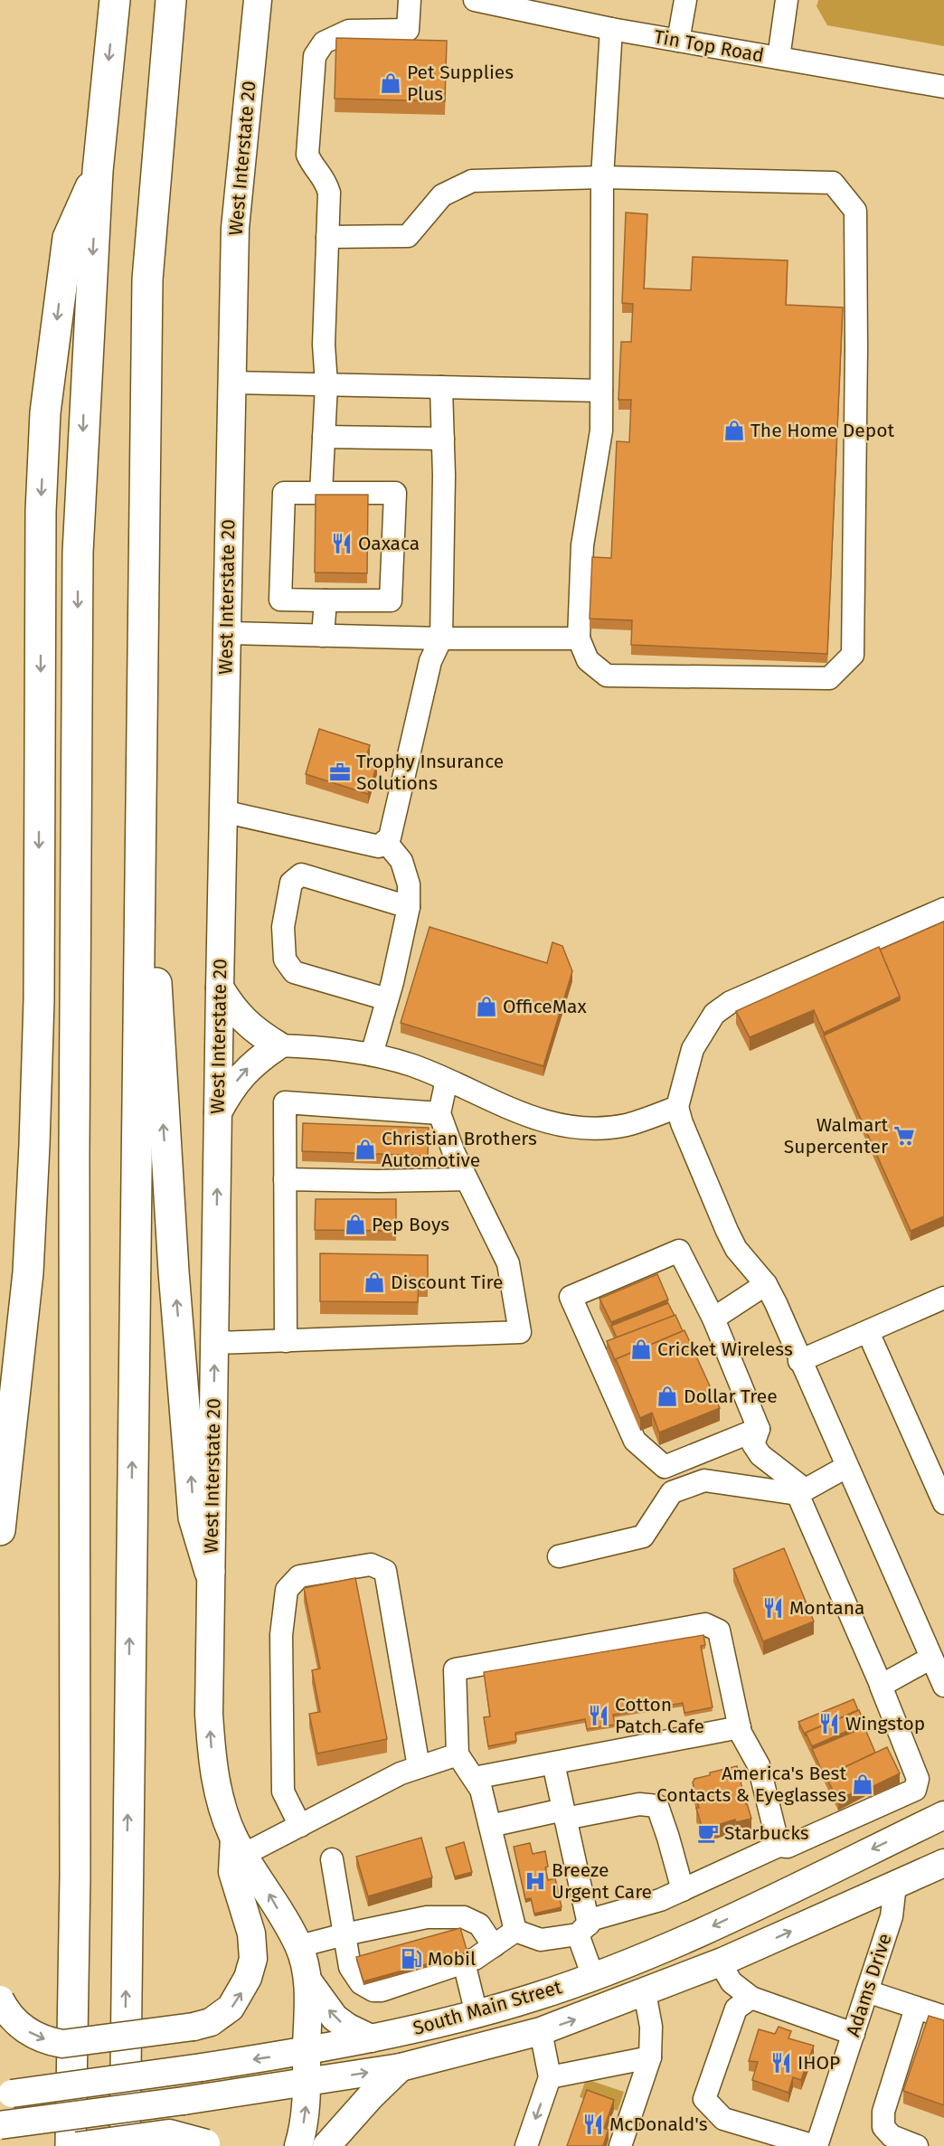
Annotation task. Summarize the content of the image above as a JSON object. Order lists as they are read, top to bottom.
{
  "streets": {
    "main road": ["West Interstate 20", "South Main Street"],
    "street": ["Tin Top Road", "Adams Drive"]
  },
  "crossings": [
    ["West Interstate 20", "South Main Street"],
    ["Adams Drive", "South Main Street"]
  ],
  "one_way": ["West Interstate 20"],
  "places": {
    "shop": [
      "Pet Supplies Plus",
      "The Home Depot",
      "OfficeMax",
      "Christian Brothers Automotive",
      "Pep Boys",
      "Discount Tire",
      "Cricket Wireless",
      "Dollar Tree",
      "America's Best Contacts & Eyeglasses"
    ],
    "restaurant": [
      "Oaxaca",
      "Montana",
      "Cotton Patch Cafe",
      "Wingstop",
      "IHOP",
      "McDonald's"
    ],
    "office": ["Trophy Insurance Solutions"],
    "supermarket": ["Walmart Supercenter"],
    "cafe": ["Starbucks"],
    "hospital": ["Breeze Urgent Care"],
    "fuel station": ["Mobil"]
  }
}
